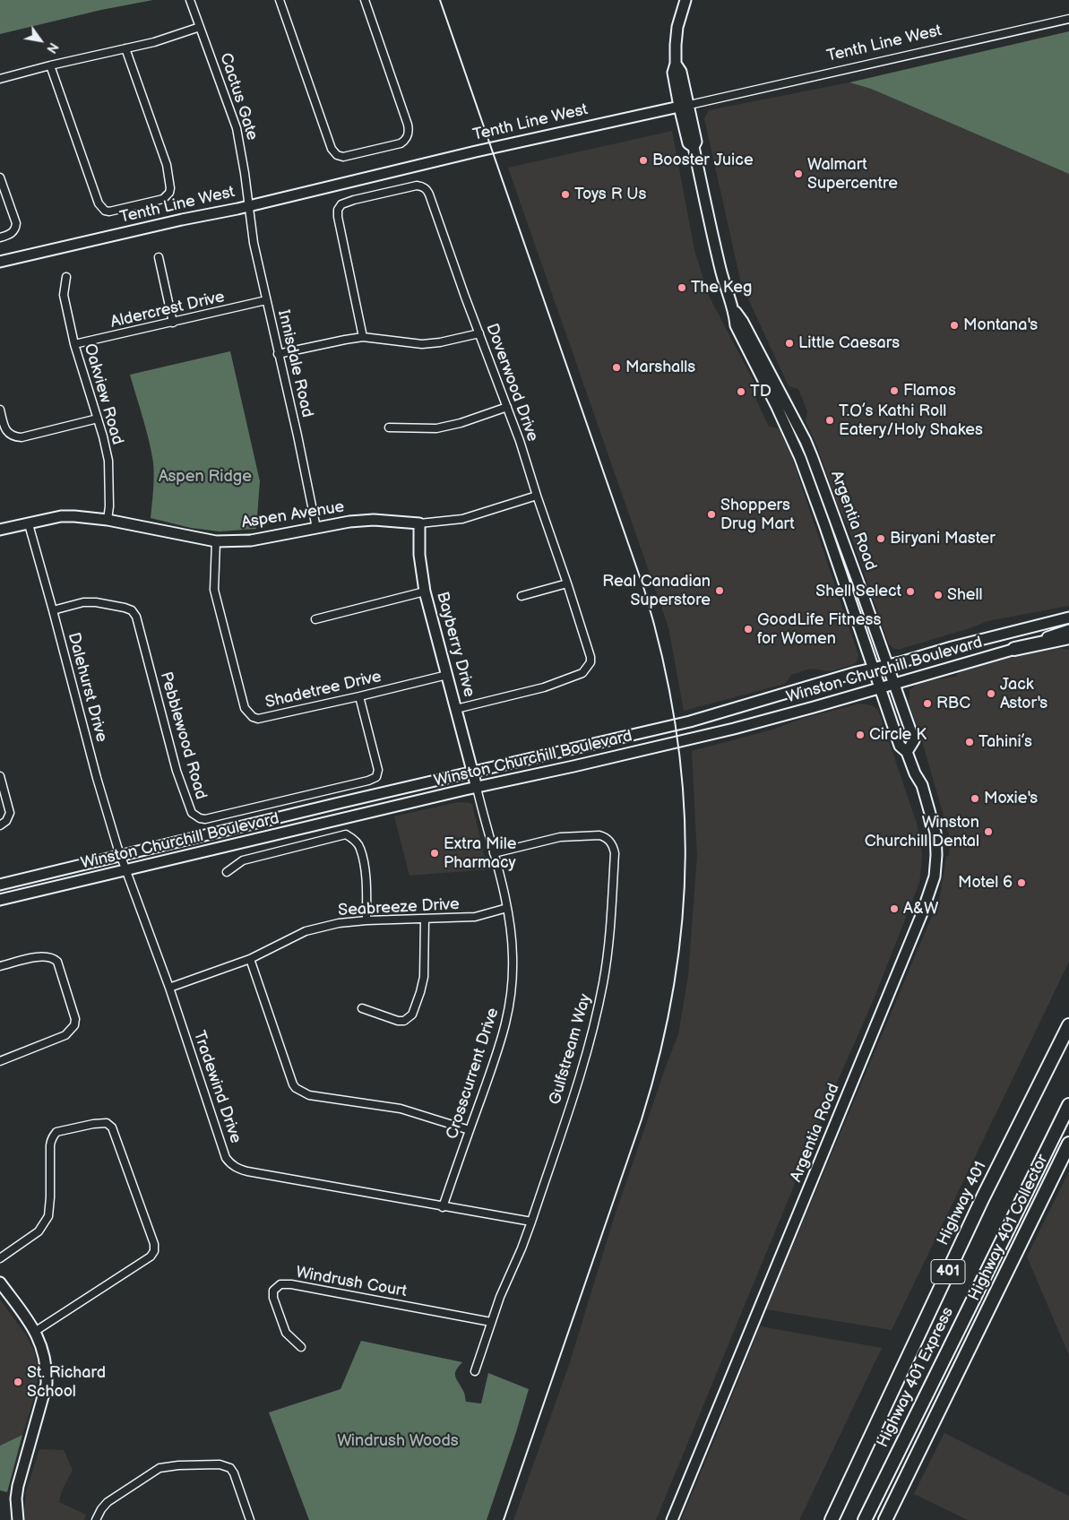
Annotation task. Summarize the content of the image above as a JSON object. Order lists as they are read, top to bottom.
{
  "streets": {
    "highway": [
      "Highway 401",
      "Highway 401 Collector",
      "401",
      "Highway 401 Express"
    ],
    "street": [
      "Tenth Line West",
      "Cactus Gate",
      "Aldercrest Drive",
      "Innisdale Road",
      "Doverwood Drive",
      "Oakview Road",
      "Aspen Avenue",
      "Argentia Road",
      "Bayberry Drive",
      "Winston Churchill Boulevard",
      "Dalehurst Drive",
      "Shadetree Drive",
      "Pebblewood Road",
      "Seabreeze Drive",
      "Gulfstream Way",
      "Crosscurrent Drive",
      "Tradewind Drive",
      "Windrush Court"
    ]
  },
  "crossings": [
    ["Tenth Line West", "Cactus Gate"],
    ["Tenth Line West", "Innisdale Road"],
    ["Tenth Line West", "Argentia Road"],
    ["Cactus Gate", "Innisdale Road"],
    ["Aldercrest Drive", "Innisdale Road"],
    ["Aldercrest Drive", "Oakview Road"],
    ["Innisdale Road", "Aspen Avenue"],
    ["Doverwood Drive", "Aspen Avenue"],
    ["Doverwood Drive", "Bayberry Drive"],
    ["Oakview Road", "Aspen Avenue"],
    ["Aspen Avenue", "Bayberry Drive"],
    ["Aspen Avenue", "Dalehurst Drive"],
    ["Aspen Avenue", "Shadetree Drive"],
    ["Argentia Road", "Winston Churchill Boulevard"],
    ["Bayberry Drive", "Winston Churchill Boulevard"],
    ["Bayberry Drive", "Shadetree Drive"],
    ["Bayberry Drive", "Crosscurrent Drive"],
    ["Winston Churchill Boulevard", "Dalehurst Drive"],
    ["Winston Churchill Boulevard", "Crosscurrent Drive"],
    ["Winston Churchill Boulevard", "Tradewind Drive"],
    ["Dalehurst Drive", "Pebblewood Road"],
    ["Dalehurst Drive", "Tradewind Drive"],
    ["Shadetree Drive", "Pebblewood Road"],
    ["Seabreeze Drive", "Crosscurrent Drive"],
    ["Seabreeze Drive", "Tradewind Drive"],
    ["Gulfstream Way", "Crosscurrent Drive"],
    ["Gulfstream Way", "Tradewind Drive"],
    ["Gulfstream Way", "Windrush Court"],
    ["Crosscurrent Drive", "Tradewind Drive"]
  ],
  "parks": ["Aspen Ridge", "Windrush Woods"],
  "places": [
    "Booster Juice",
    "Walmart Supercentre",
    "Toys R Us",
    "The Keg",
    "Montana's",
    "Little Caesars",
    "Marshalls",
    "Flamos",
    "TD",
    "T.O’s Kathi Roll Eatery/Holy Shakes",
    "Shoppers Drug Mart",
    "Biryani Master",
    "Real Canadian Superstore",
    "Shell Select",
    "Shell",
    "GoodLife Fitness for Women",
    "Jack Astor's",
    "RBC",
    "Circle K",
    "Tahini’s",
    "Moxie's",
    "Winston Churchill Dental",
    "Extra Mile Pharmacy",
    "Motel 6",
    "A&W",
    "St. Richard School"
  ],
  "north": "bottom right"
}
